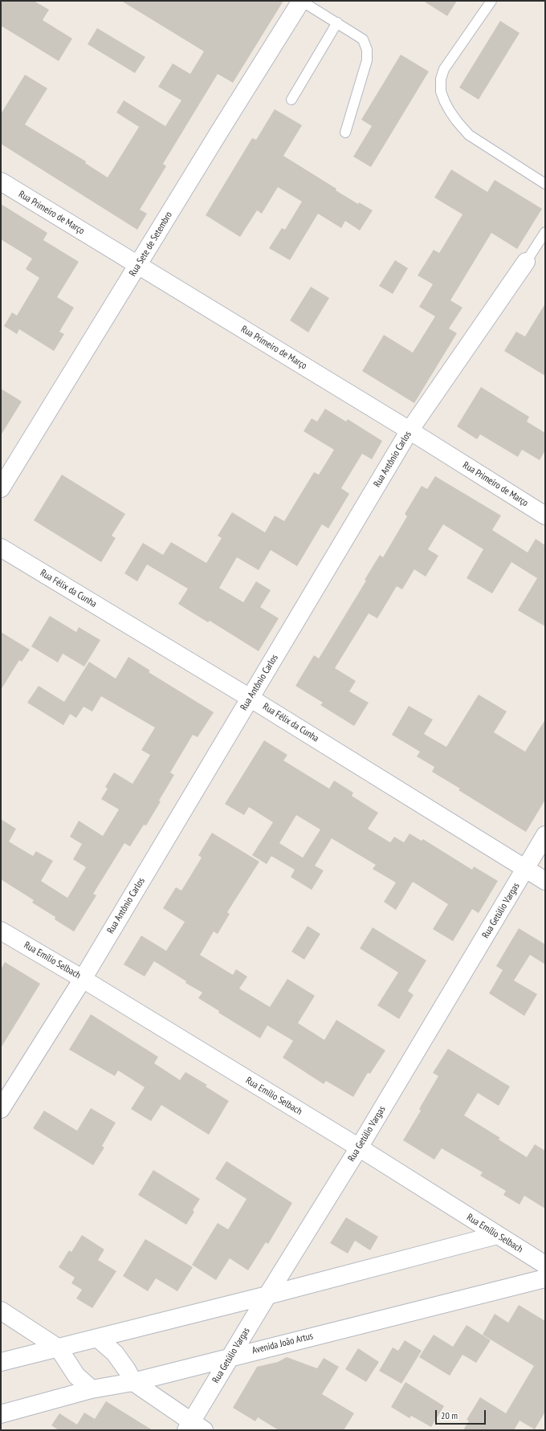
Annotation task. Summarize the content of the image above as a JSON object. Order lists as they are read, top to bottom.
{
  "streets": {
    "street": [
      "Rua Primeiro de Março",
      "Rua Sete de Setembro",
      "Rua Antônio Carlos",
      "Rua Félix da Cunha",
      "Rua Getúlio Vargas",
      "Rua Emílio Selbach",
      "Avenida João Artus"
    ]
  },
  "crossings": [
    ["Rua Primeiro de Março", "Rua Sete de Setembro"],
    ["Rua Primeiro de Março", "Rua Antônio Carlos"],
    ["Rua Antônio Carlos", "Rua Félix da Cunha"],
    ["Rua Antônio Carlos", "Rua Emílio Selbach"],
    ["Rua Félix da Cunha", "Rua Getúlio Vargas"],
    ["Rua Getúlio Vargas", "Rua Emílio Selbach"],
    ["Rua Getúlio Vargas", "Avenida João Artus"]
  ],
  "scale_bar": "20 m"
}
